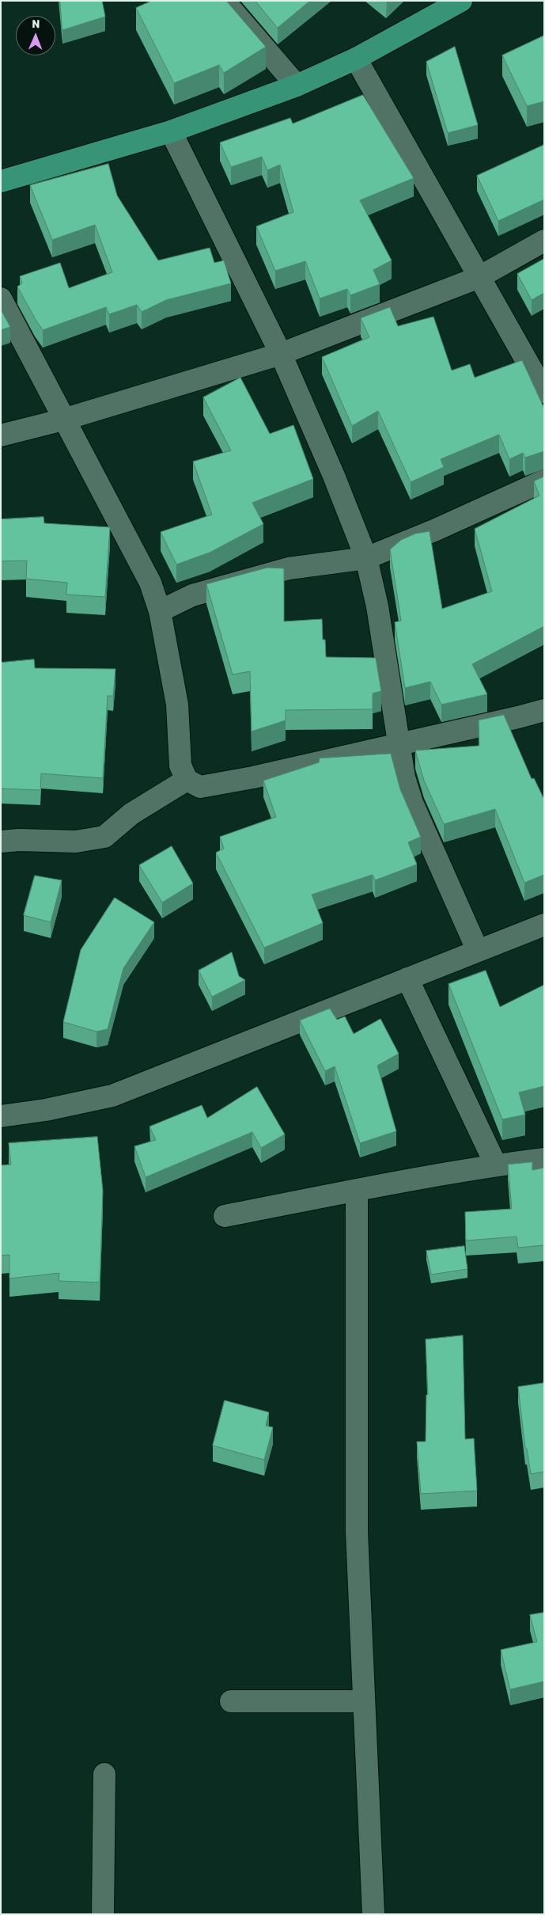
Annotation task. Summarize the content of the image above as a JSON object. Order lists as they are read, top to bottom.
{
  "north": "top"
}
